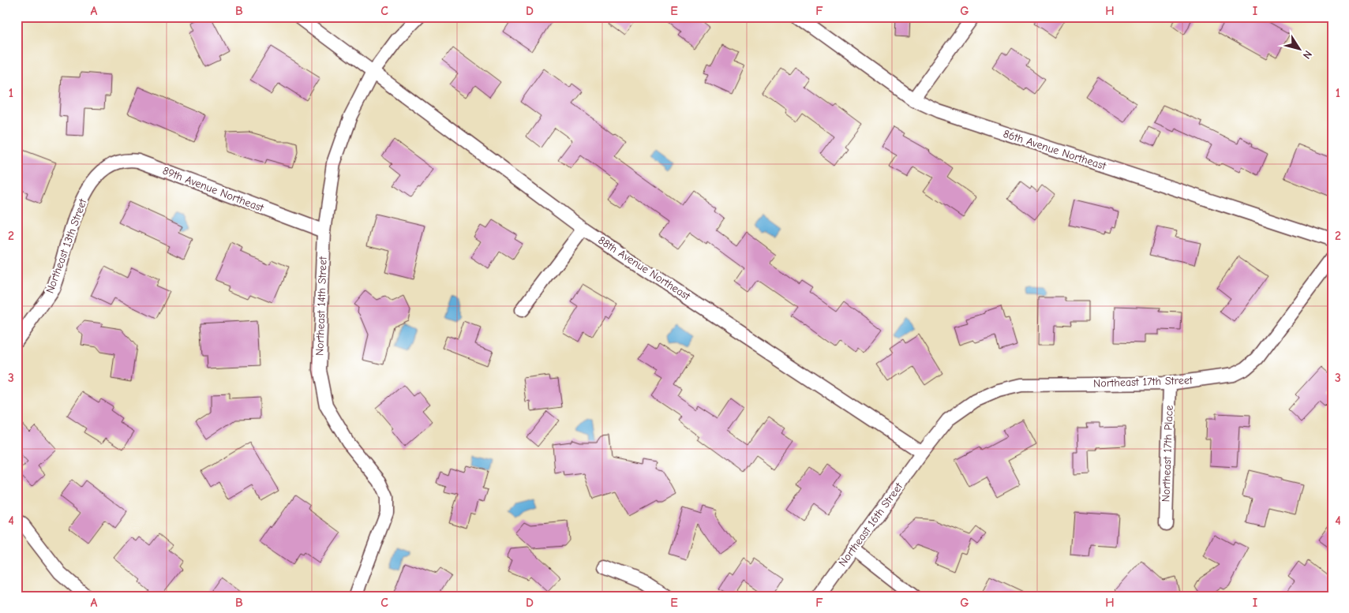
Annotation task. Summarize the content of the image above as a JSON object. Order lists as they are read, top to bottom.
{
  "streets": {
    "street": [
      "86th Avenue Northeast",
      "89th Avenue Northeast",
      "Northeast 13th Street",
      "88th Avenue Northeast",
      "Northeast 14th Street",
      "Northeast 17th Street",
      "Northeast 17th Place",
      "Northeast 16th Street"
    ]
  },
  "crossings": [
    ["89th Avenue Northeast", "Northeast 13th Street"],
    ["89th Avenue Northeast", "Northeast 14th Street"],
    ["88th Avenue Northeast", "Northeast 14th Street"],
    ["88th Avenue Northeast", "Northeast 17th Street"],
    ["88th Avenue Northeast", "Northeast 16th Street"],
    ["Northeast 17th Street", "Northeast 17th Place"],
    ["Northeast 17th Street", "Northeast 16th Street"]
  ],
  "north": "bottom right",
  "grid": {
    "columns": [
      "A",
      "B",
      "C",
      "D",
      "E",
      "F",
      "G",
      "H",
      "I"
    ],
    "rows": [
      "1",
      "2",
      "3",
      "4"
    ]
  }
}
